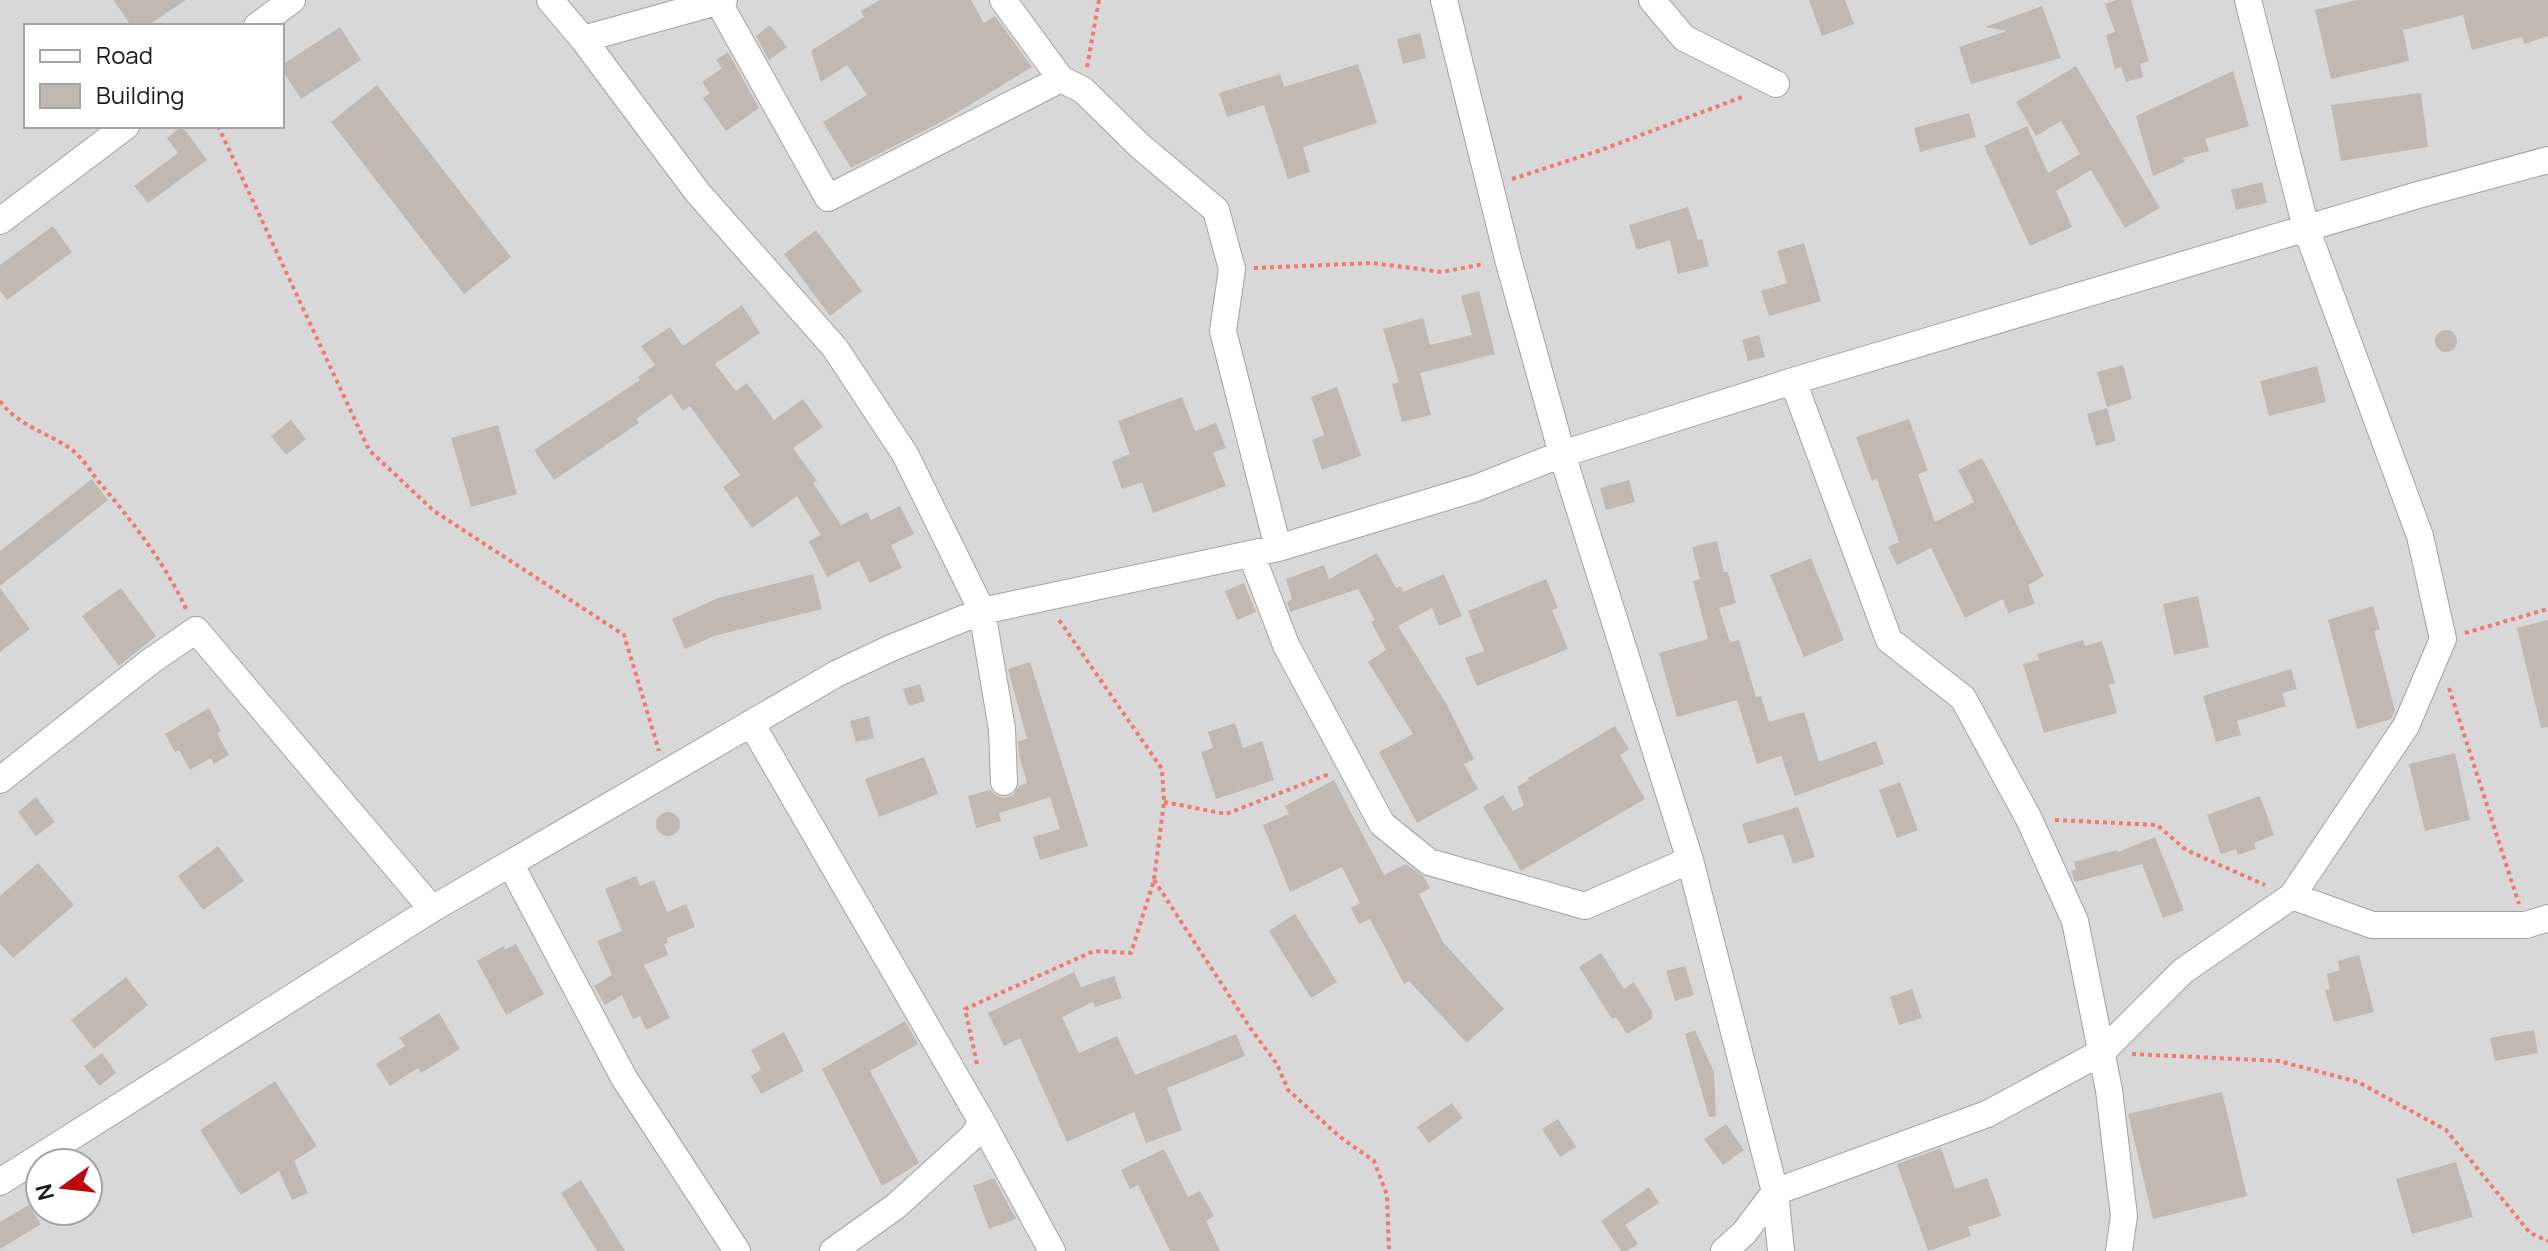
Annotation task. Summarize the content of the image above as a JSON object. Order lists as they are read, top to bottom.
{
  "legend": ["Road", "Building"],
  "north": "left"
}
